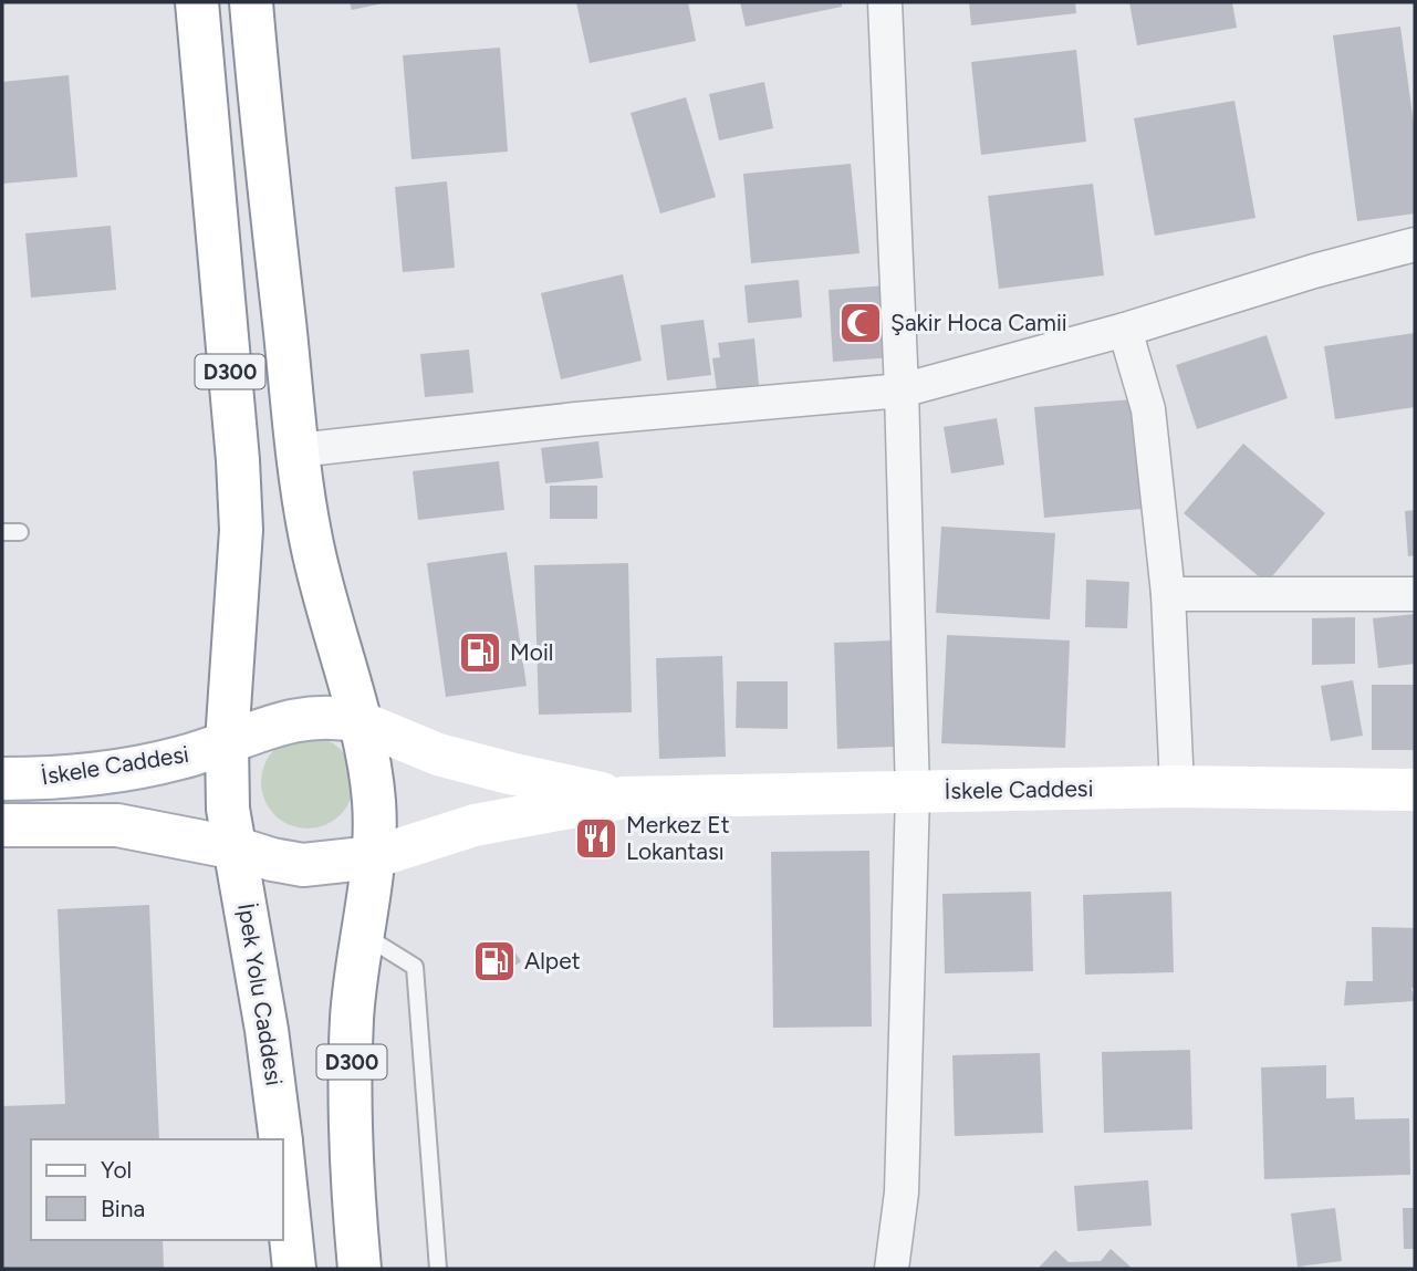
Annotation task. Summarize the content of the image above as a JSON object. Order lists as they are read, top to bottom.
{
  "streets": {
    "main road": ["D300", "İskele Caddesi", "İpek Yolu Caddesi"]
  },
  "crossings": [
    ["D300", "İskele Caddesi"],
    ["D300", "İpek Yolu Caddesi"],
    ["İskele Caddesi", "İpek Yolu Caddesi"]
  ],
  "places": {
    "mosque": ["Şakir Hoca Camii"],
    "fuel station": ["Moil", "Alpet"],
    "restaurant": ["Merkez Et Lokantası"]
  },
  "legend": ["Yol", "Bina"]
}
